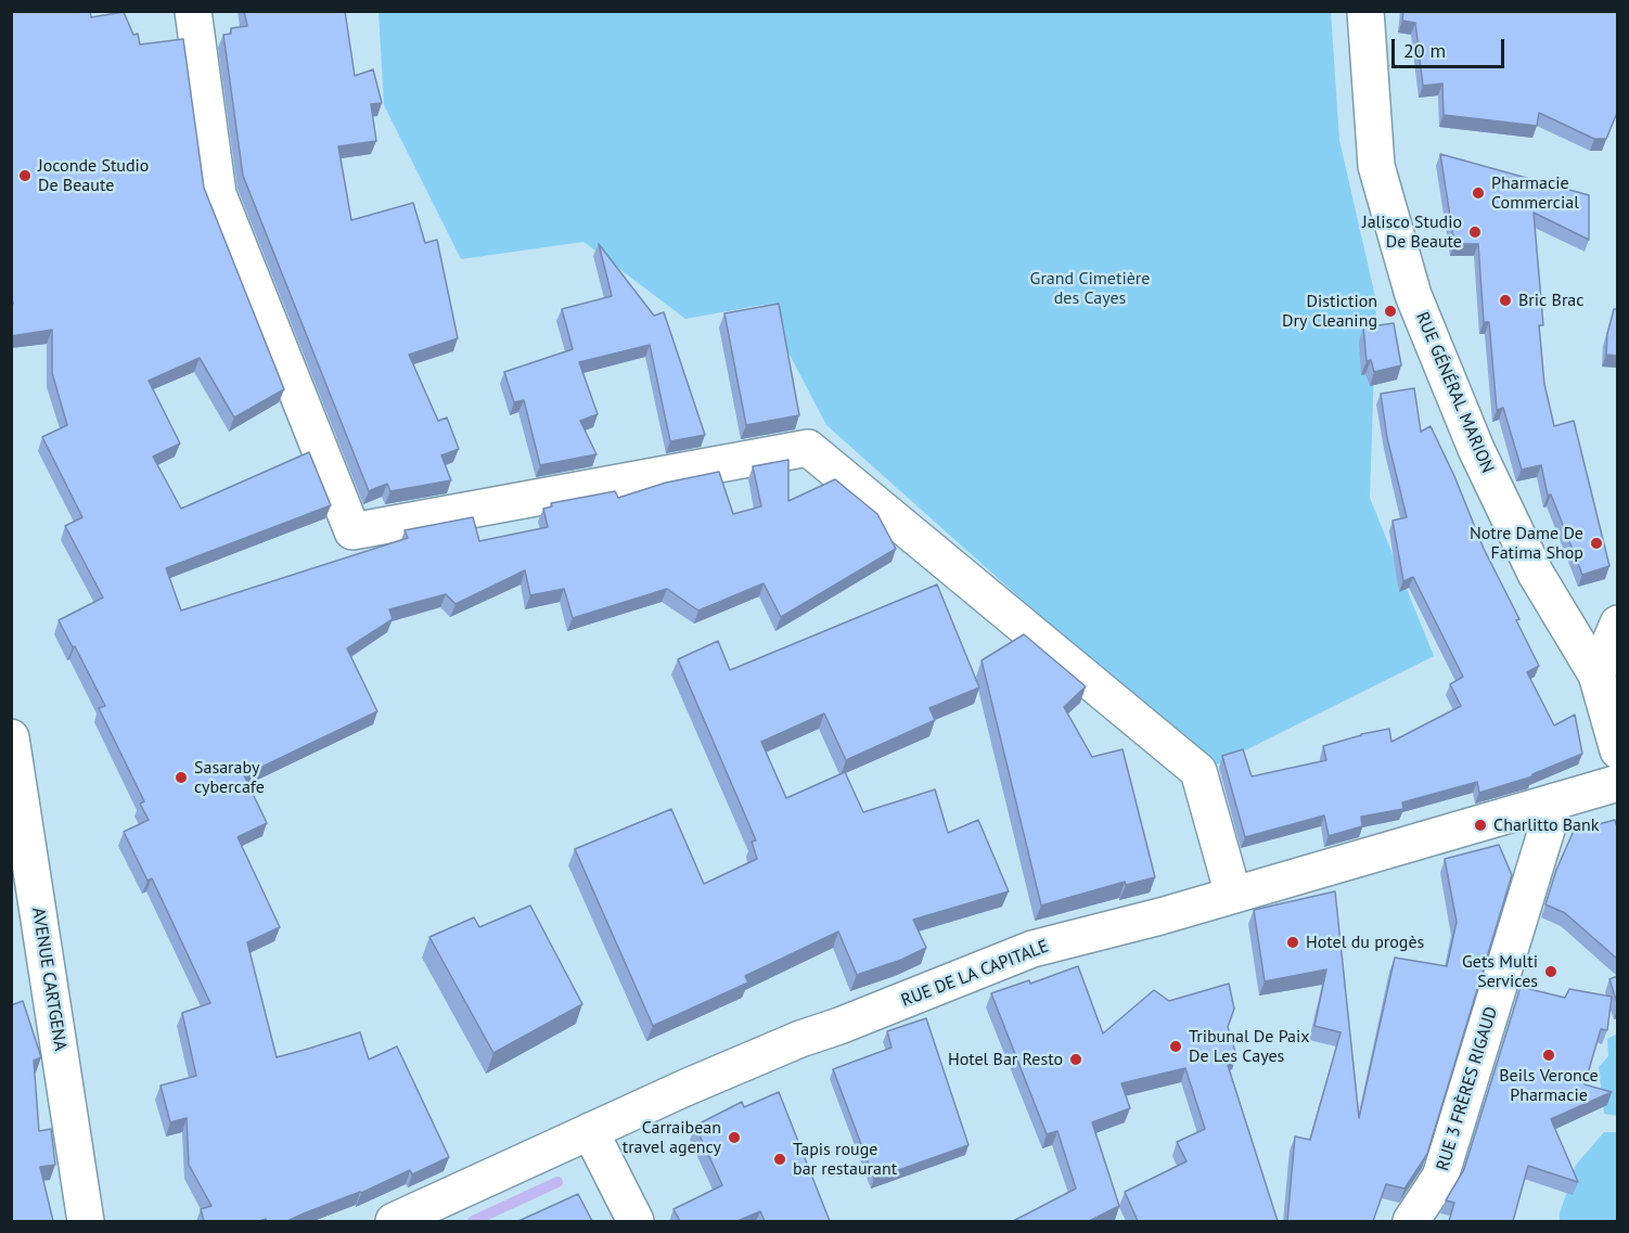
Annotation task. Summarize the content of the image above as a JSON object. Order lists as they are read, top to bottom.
{
  "streets": {
    "street": [
      "RUE GÉNÉRAL MARION",
      "RUE DE LA CAPITALE",
      "AVENUE CARTGENA",
      "RUE 3 FRÈRES RIGAUD"
    ]
  },
  "crossings": [
    ["RUE DE LA CAPITALE", "RUE 3 FRÈRES RIGAUD"]
  ],
  "parks": ["Grand Cimetière des Cayes"],
  "places": [
    "Joconde Studio De Beaute",
    "Pharmacie Commercial",
    "Jalisco Studio De Beaute",
    "Bric Brac",
    "Distiction Dry Cleaning",
    "Notre Dame De Fatima Shop",
    "Sasaraby cybercafe",
    "Charlitto Bank",
    "Hotel du progès",
    "Gets Multi Services",
    "Tribunal De Paix De Les Cayes",
    "Beils Veronce Pharmacie",
    "Hotel Bar Resto",
    "Carraibean travel agency",
    "Tapis rouge bar restaurant"
  ],
  "scale_bar": "20 m"
}
